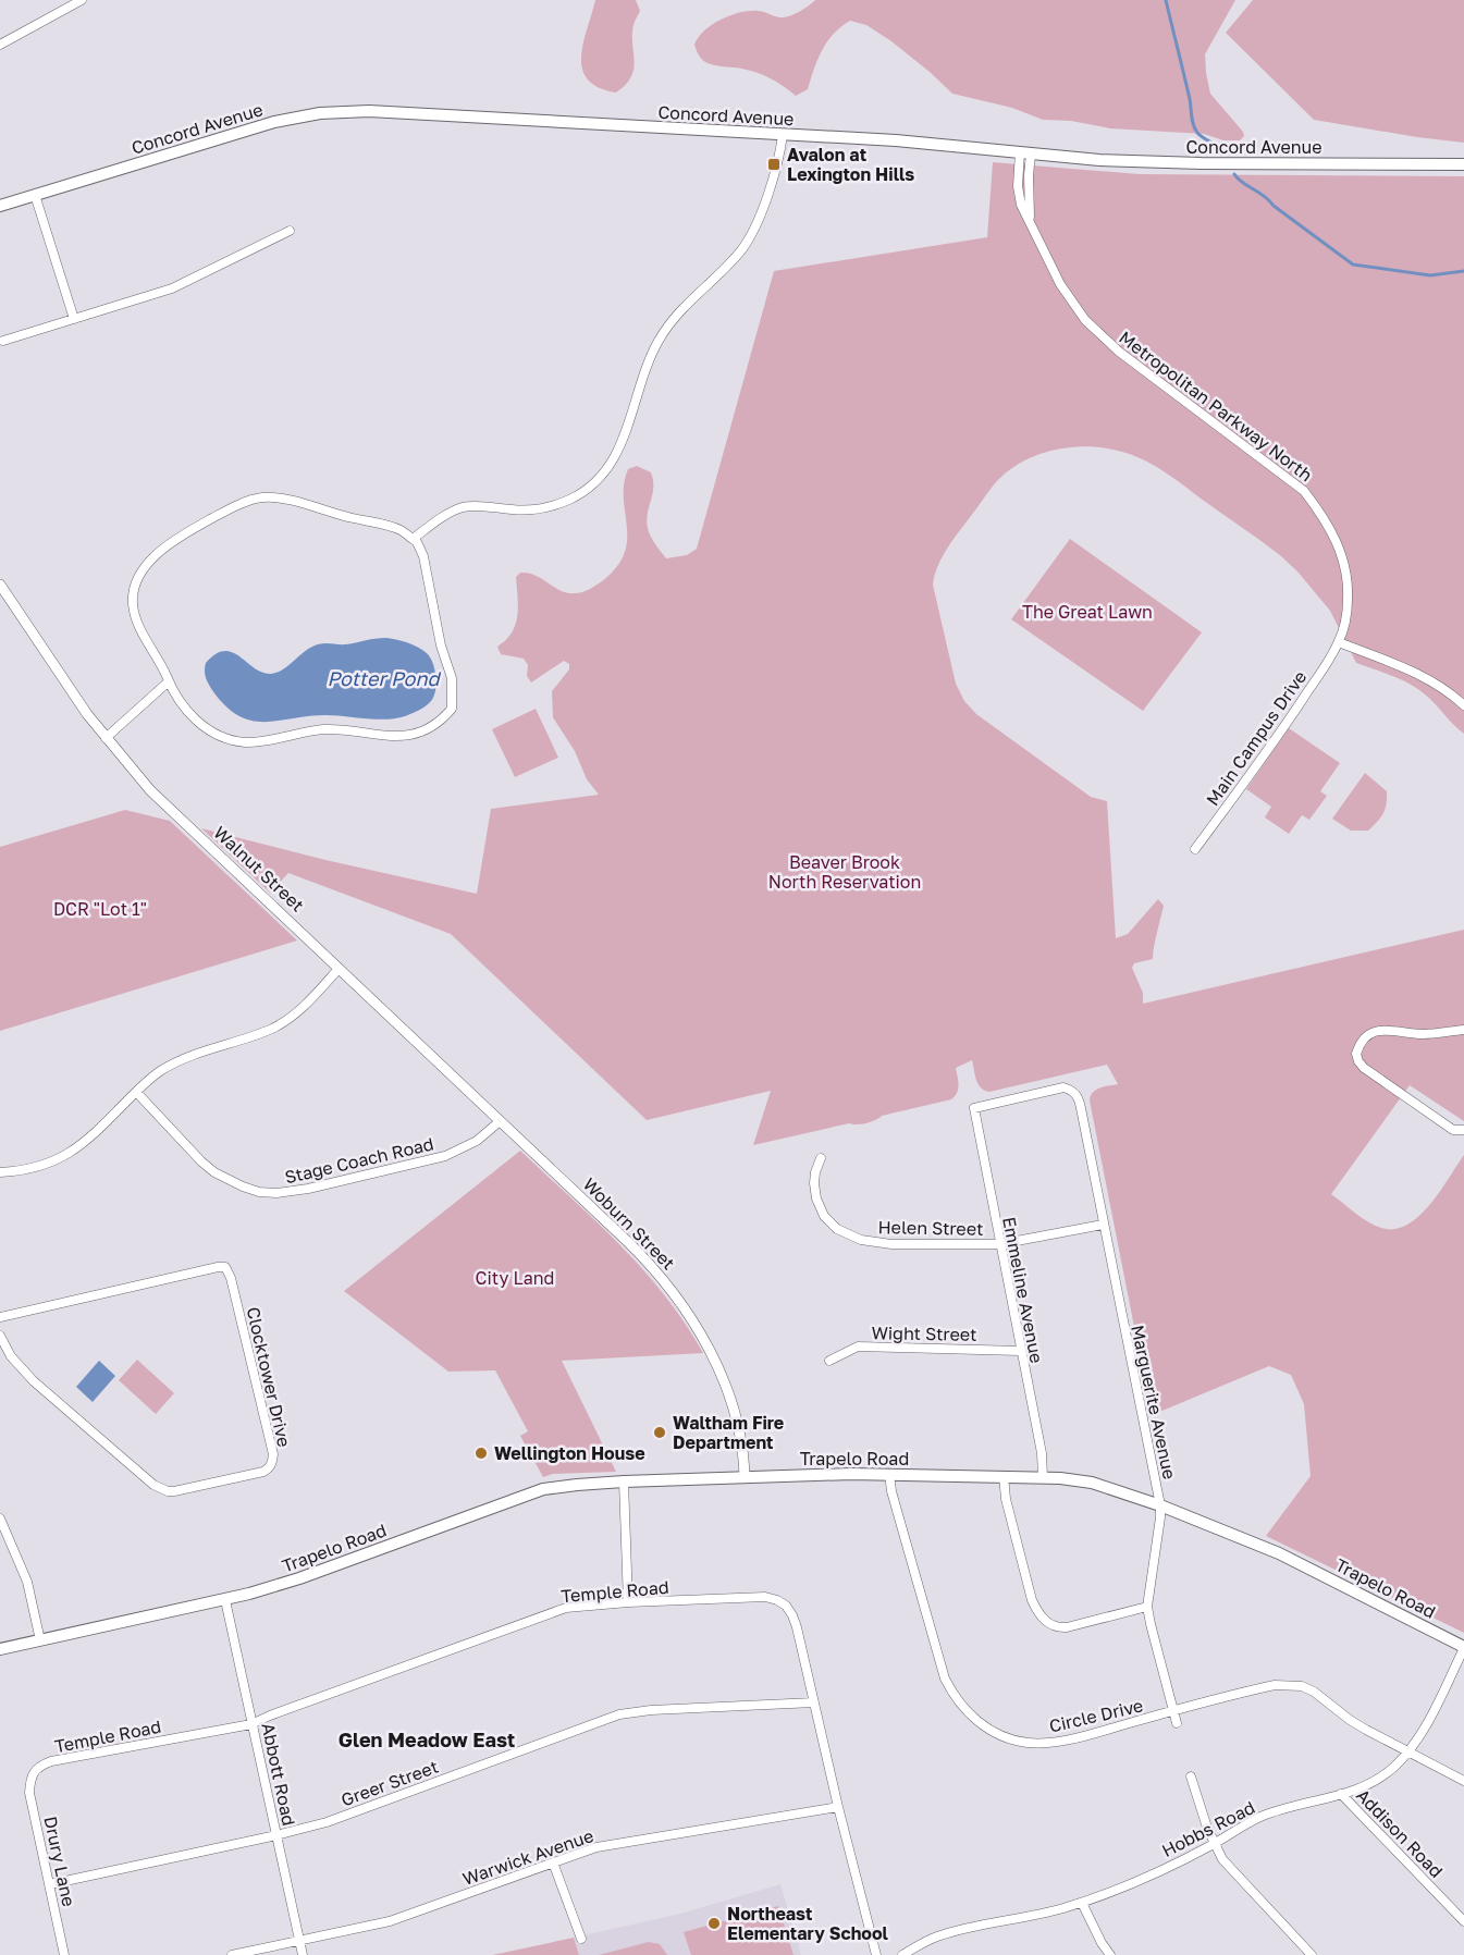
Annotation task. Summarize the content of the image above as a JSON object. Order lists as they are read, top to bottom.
{
  "streets": {
    "main road": ["Concord Avenue", "Trapelo Road"],
    "street": [
      "Metropolitan Parkway North",
      "Main Campus Drive",
      "Walnut Street",
      "Stage Coach Road",
      "Woburn Street",
      "Helen Street",
      "Emmeline Avenue",
      "Wight Street",
      "Clocktower Drive",
      "Marguerite Avenue",
      "Temple Road",
      "Circle Drive",
      "Abbott Road",
      "Greer Street",
      "Hobbs Road",
      "Addison Road",
      "Warwick Avenue",
      "Drury Lane"
    ]
  },
  "crossings": [
    ["Concord Avenue", "Metropolitan Parkway North"],
    ["Metropolitan Parkway North", "Main Campus Drive"],
    ["Walnut Street", "Stage Coach Road"],
    ["Walnut Street", "Woburn Street"],
    ["Woburn Street", "Trapelo Road"],
    ["Helen Street", "Emmeline Avenue"],
    ["Helen Street", "Marguerite Avenue"],
    ["Emmeline Avenue", "Wight Street"],
    ["Emmeline Avenue", "Marguerite Avenue"],
    ["Emmeline Avenue", "Trapelo Road"],
    ["Marguerite Avenue", "Trapelo Road"],
    ["Marguerite Avenue", "Circle Drive"],
    ["Trapelo Road", "Circle Drive"],
    ["Trapelo Road", "Abbott Road"],
    ["Trapelo Road", "Hobbs Road"],
    ["Temple Road", "Abbott Road"],
    ["Temple Road", "Greer Street"],
    ["Temple Road", "Warwick Avenue"],
    ["Temple Road", "Drury Lane"],
    ["Circle Drive", "Hobbs Road"],
    ["Abbott Road", "Greer Street"],
    ["Abbott Road", "Warwick Avenue"],
    ["Greer Street", "Drury Lane"],
    ["Hobbs Road", "Addison Road"]
  ],
  "districts": ["Glen Meadow East"],
  "water": ["Potter Pond"],
  "parks": [
    "The Great Lawn",
    "Beaver Brook North Reservation",
    "DCR \"Lot 1\"",
    "City Land"
  ],
  "places": {
    "transit": ["Avalon at Lexington Hills"],
    "other": ["Waltham Fire Department", "Wellington House", "Northeast Elementary School"]
  }
}
